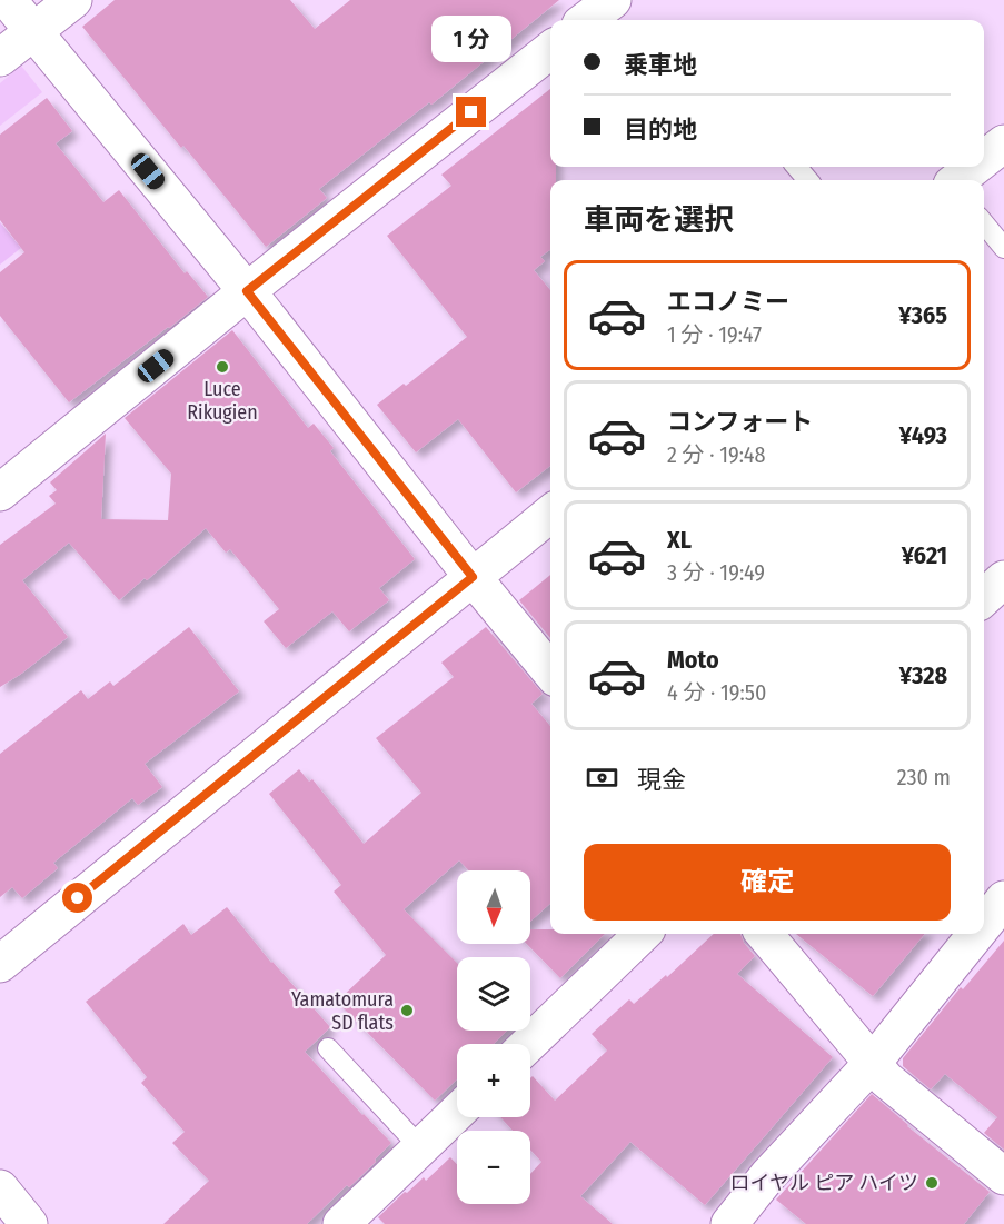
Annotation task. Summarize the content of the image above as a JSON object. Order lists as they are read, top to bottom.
{
  "places": ["Luce Rikugien", "Yamatomura SD flats", "ロイヤル ピア ハイツ"],
  "north": "bottom",
  "page": {
    "bubble": "1 分",
    "banner": ["乗車地", "目的地"],
    "heading": "車両を選択",
    "list": [
      {
        "name": "エコノミー",
        "note": "1 分 · 19:47",
        "value": "¥365"
      },
      {
        "name": "コンフォート",
        "note": "2 分 · 19:48",
        "value": "¥493"
      },
      {
        "name": "XL",
        "note": "3 分 · 19:49",
        "value": "¥621"
      },
      {
        "name": "Moto",
        "note": "4 分 · 19:50",
        "value": "¥328"
      }
    ],
    "pay": ["現金", "230 m"],
    "buttons": "確定",
    "map_buttons": ["+", "−"]
  }
}
